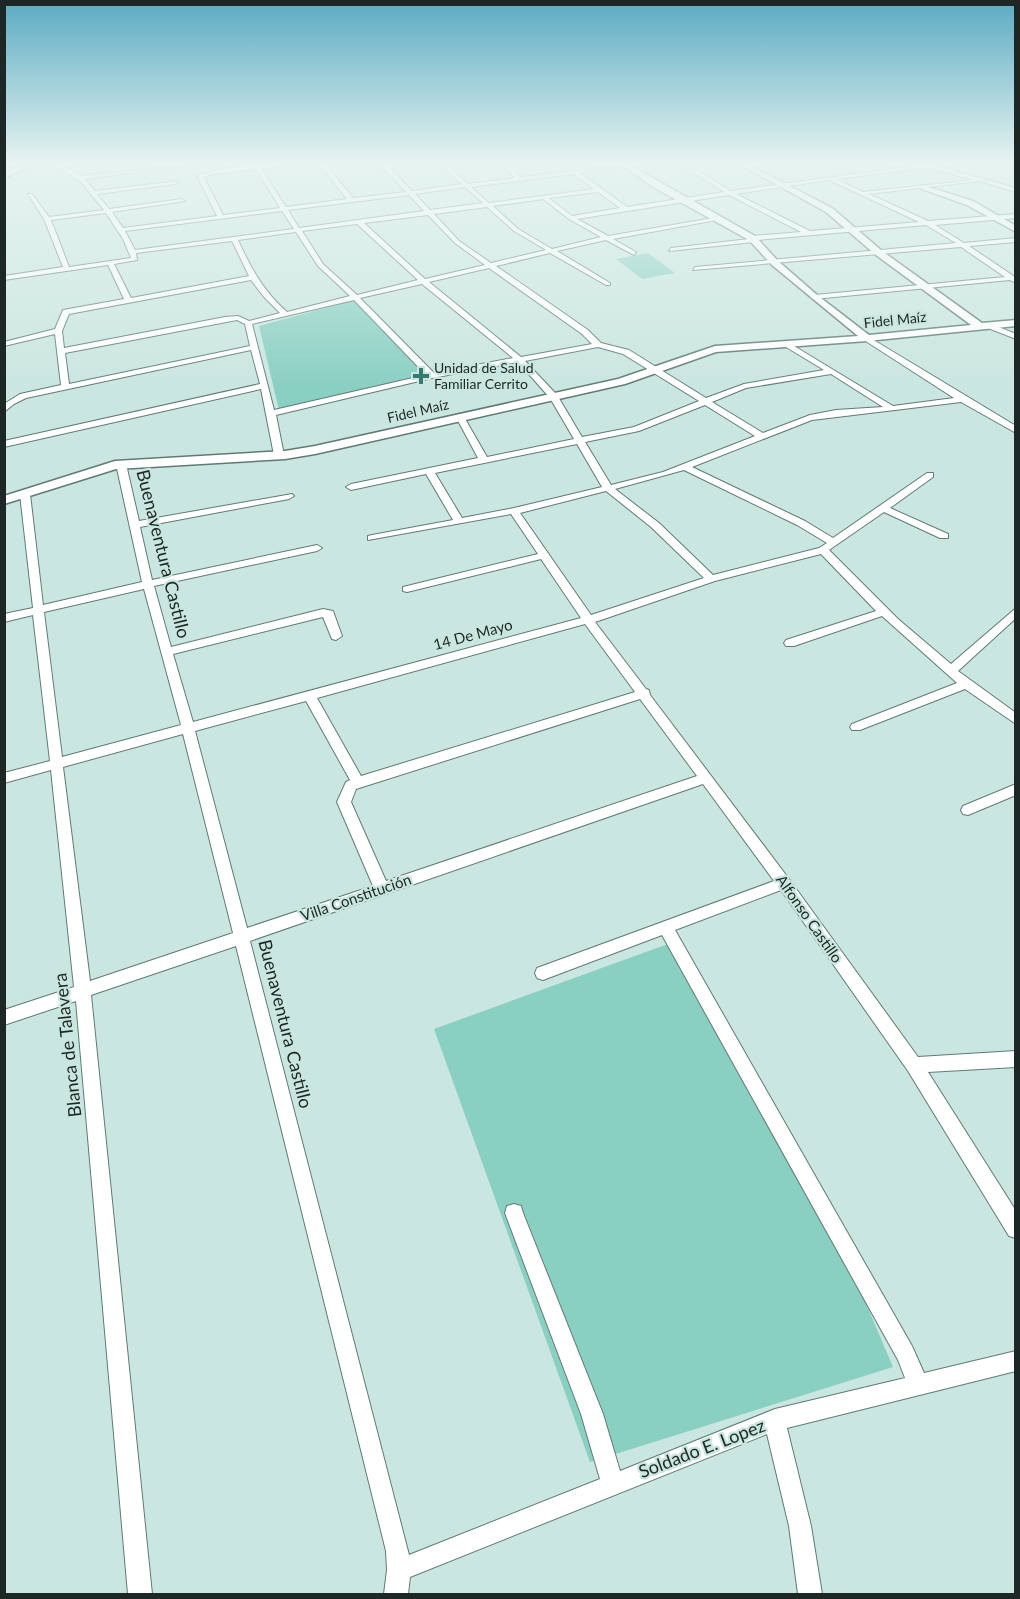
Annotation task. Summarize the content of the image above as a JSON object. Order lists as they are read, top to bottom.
{
  "streets": {
    "street": [
      "Fidel Maíz",
      "Buenaventura Castillo",
      "14 De Mayo",
      "Villa Constitución",
      "Alfonso Castillo",
      "Blanca de Talavera",
      "Soldado E. Lopez"
    ]
  },
  "crossings": [
    ["Fidel Maíz", "Buenaventura Castillo"],
    ["Fidel Maíz", "Blanca de Talavera"],
    ["Buenaventura Castillo", "14 De Mayo"],
    ["Buenaventura Castillo", "Villa Constitución"],
    ["Buenaventura Castillo", "Soldado E. Lopez"],
    ["14 De Mayo", "Alfonso Castillo"],
    ["14 De Mayo", "Blanca de Talavera"],
    ["Villa Constitución", "Alfonso Castillo"],
    ["Villa Constitución", "Blanca de Talavera"]
  ],
  "places": {
    "health": ["Unidad de Salud Familiar Cerrito"]
  }
}
